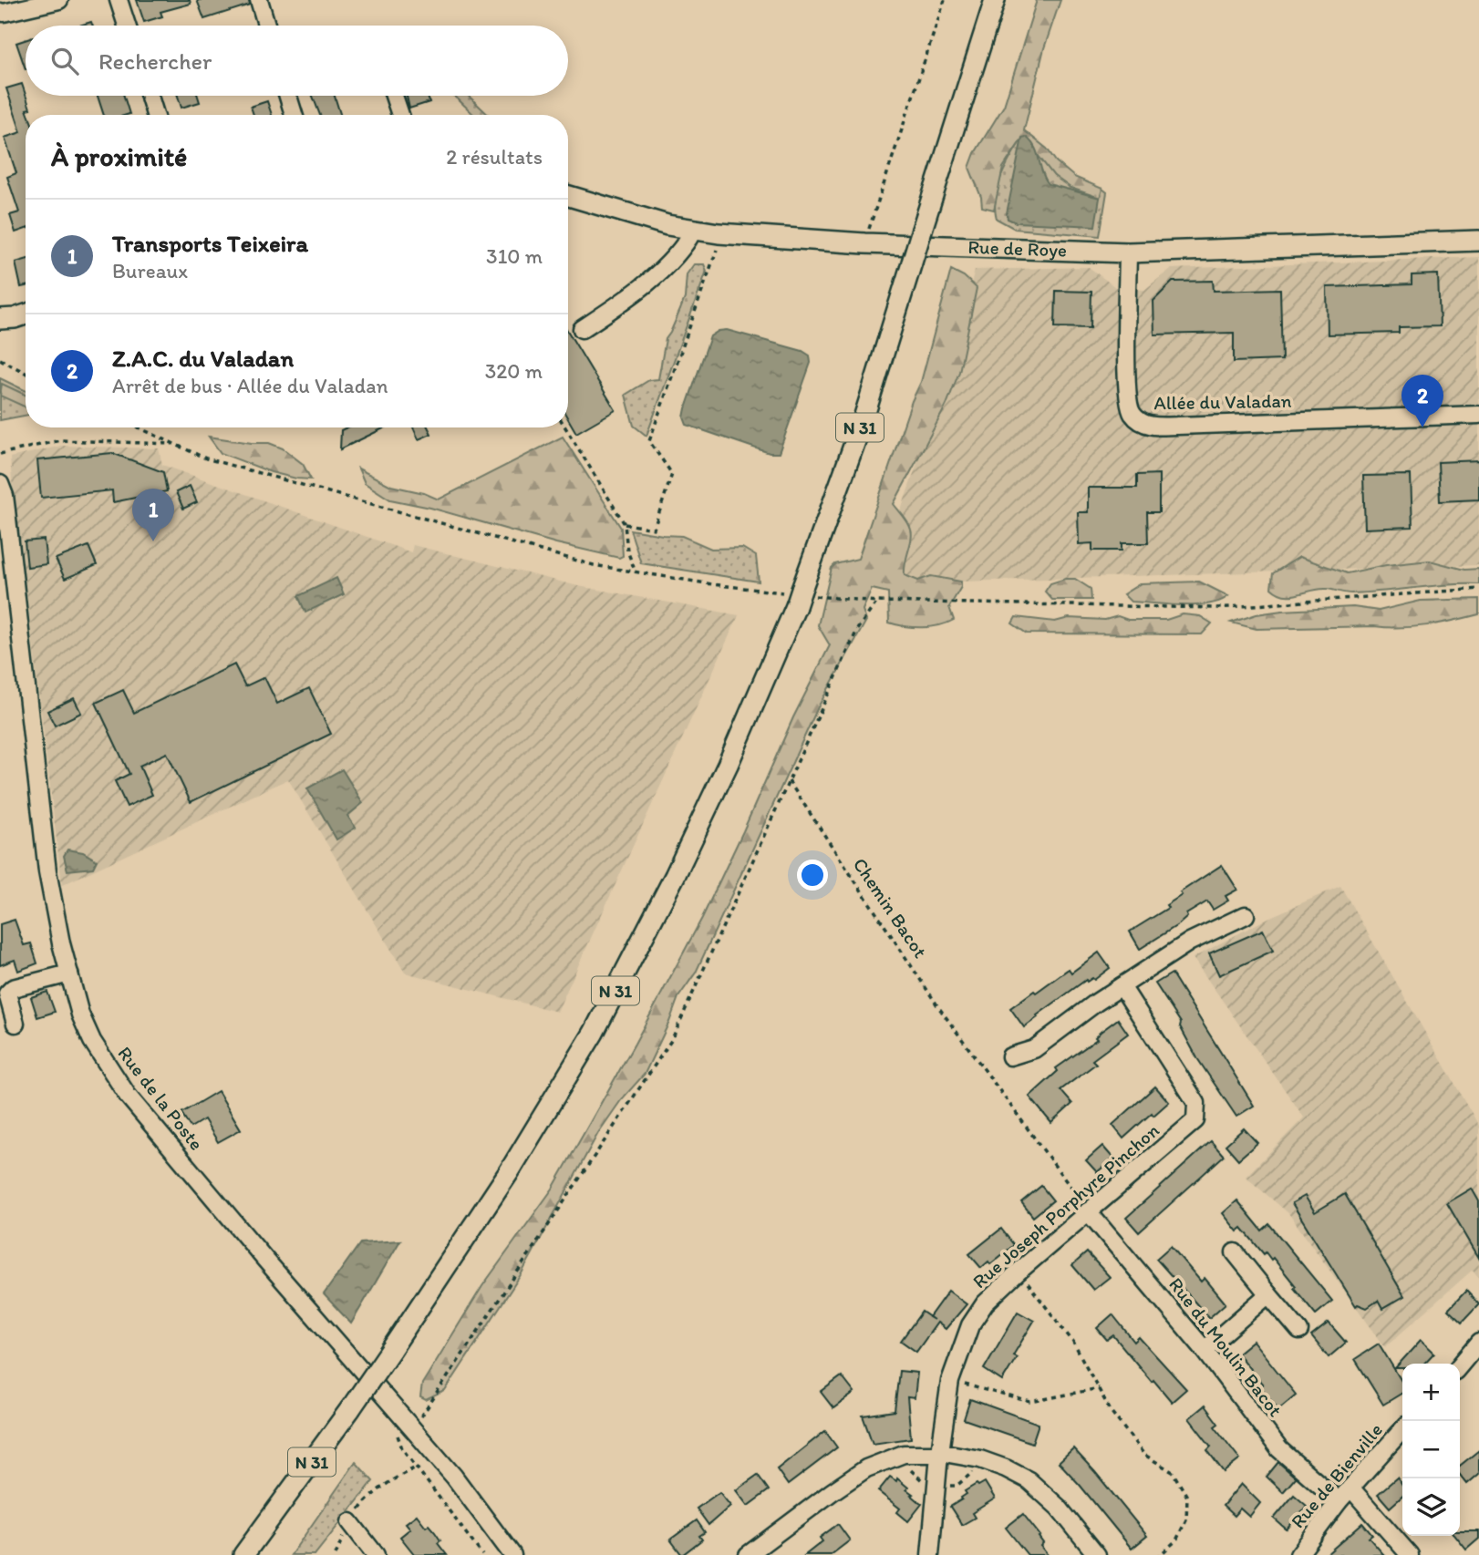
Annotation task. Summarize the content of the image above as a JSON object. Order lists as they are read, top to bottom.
{
  "streets": {
    "main road": ["Rue de Roye", "N 31"],
    "street": [
      "Allée du Valadan",
      "Rue de la Poste",
      "Rue Joseph Porphyre Pinchon",
      "Rue du Moulin Bacot",
      "Rue de Bienville"
    ],
    "path": ["Chemin Bacot"]
  },
  "crossings": [
    ["Rue de Roye", "Allée du Valadan"],
    ["Chemin Bacot", "Rue Joseph Porphyre Pinchon"],
    ["Chemin Bacot", "Rue du Moulin Bacot"],
    ["Rue Joseph Porphyre Pinchon", "Rue du Moulin Bacot"],
    ["Rue du Moulin Bacot", "Rue de Bienville"]
  ],
  "page": {
    "search": "Rechercher",
    "heading": ["À proximité", "2 résultats"],
    "list": [
      {
        "mark": "1",
        "name": "Transports Teixeira",
        "note": "Bureaux",
        "value": "310 m"
      },
      {
        "mark": "2",
        "name": "Z.A.C. du Valadan",
        "note": "Arrêt de bus · Allée du Valadan",
        "value": "320 m"
      }
    ],
    "pins": ["2", "1"],
    "map_buttons": ["+", "−"]
  }
}
